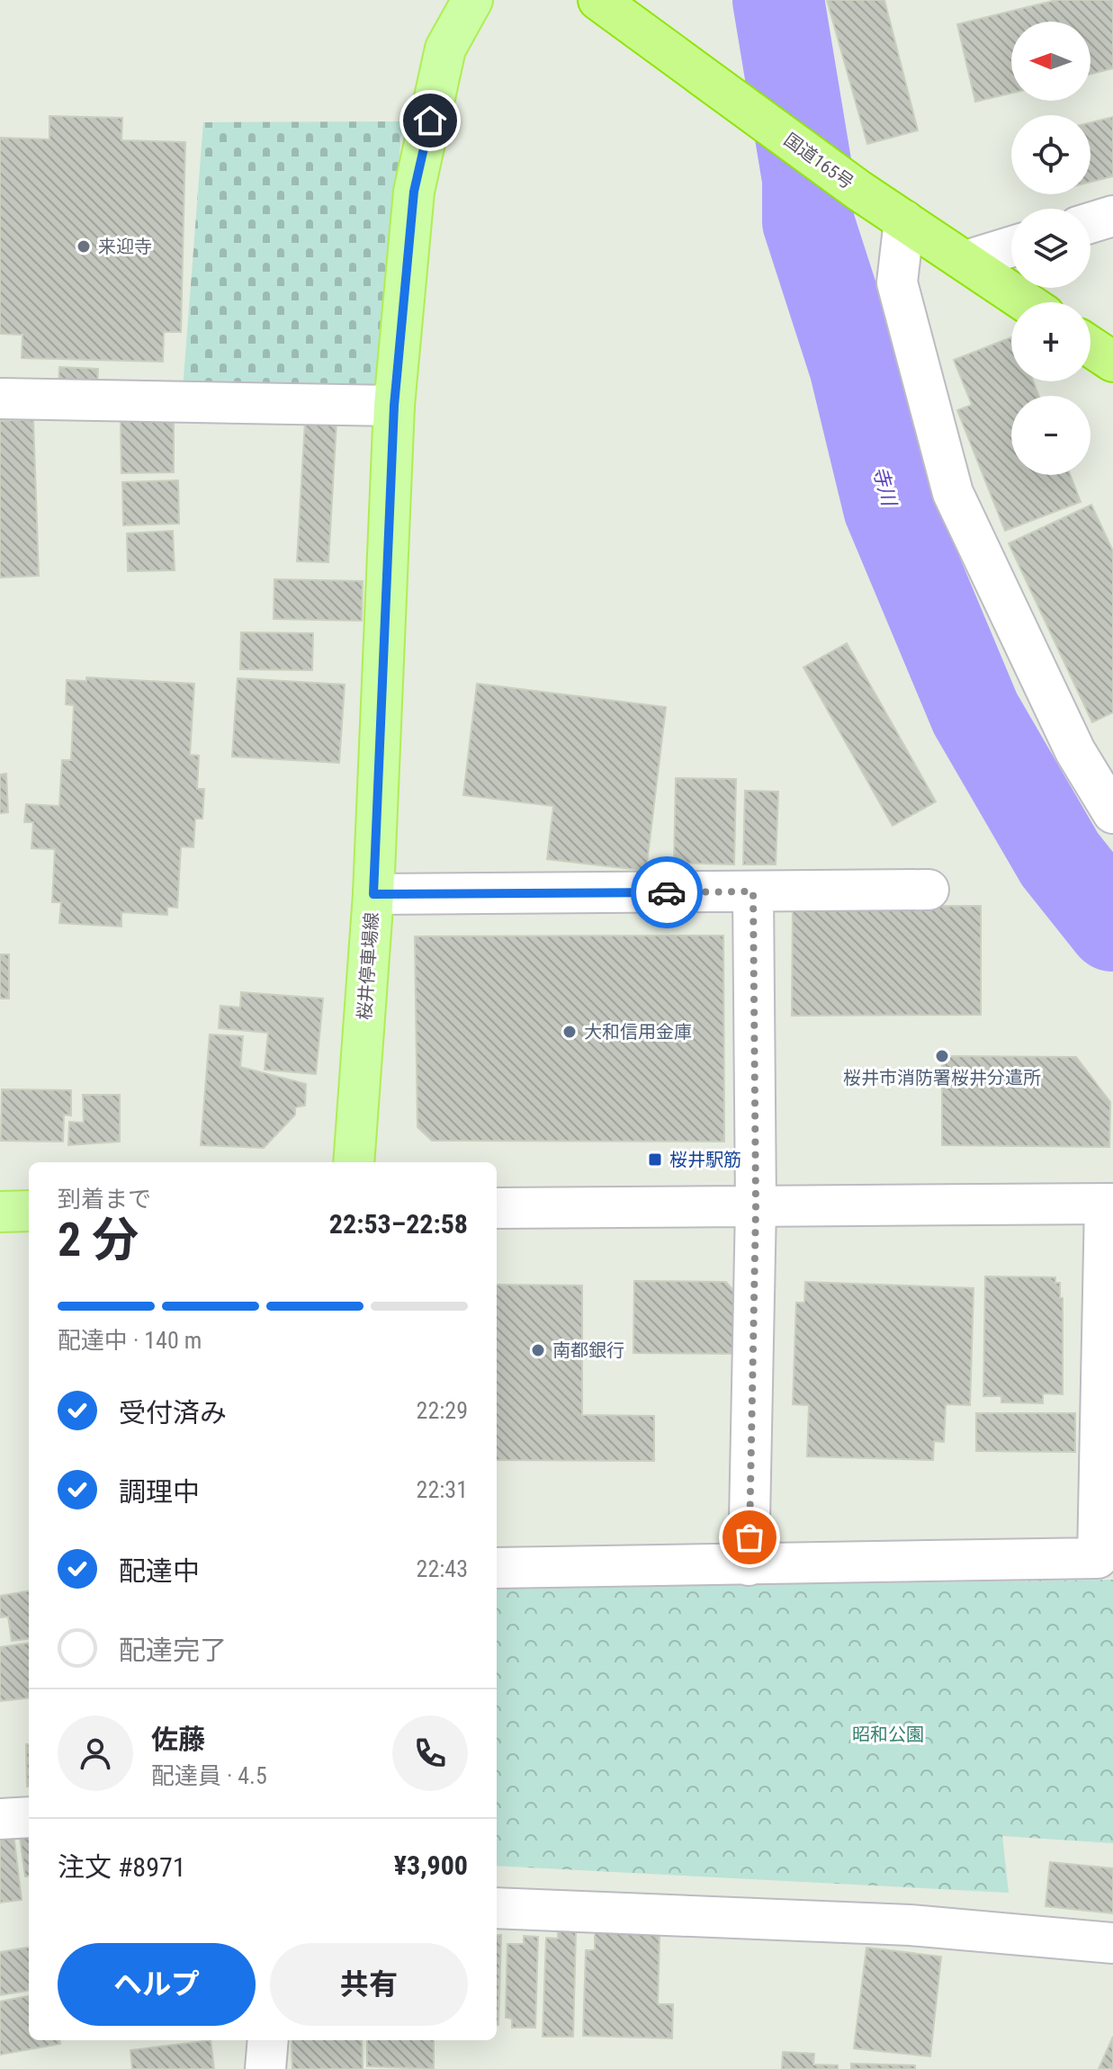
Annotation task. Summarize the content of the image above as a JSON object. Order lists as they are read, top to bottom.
{
  "streets": {
    "highway": ["国道165号"],
    "main road": ["桜井停車場線"]
  },
  "water": ["寺川"],
  "parks": ["昭和公園"],
  "places": {
    "other": [
      "来迎寺",
      "大和信用金庫",
      "桜井市消防署桜井分遣所",
      "南都銀行"
    ],
    "transit": ["桜井駅筋"]
  },
  "north": "left",
  "page": {
    "map_buttons": ["+", "−"],
    "heading": ["2 分", "到着まで", "22:53–22:58"],
    "panel": [
      "佐藤",
      "配達員 · 4.5",
      "注文 #8971",
      "¥3,900"
    ],
    "bar": "配達中 · 140 m",
    "list": [
      ["受付済み", "22:29"],
      ["調理中", "22:31"],
      ["配達中", "22:43"],
      "配達完了"
    ],
    "buttons": ["ヘルプ", "共有"]
  }
}
